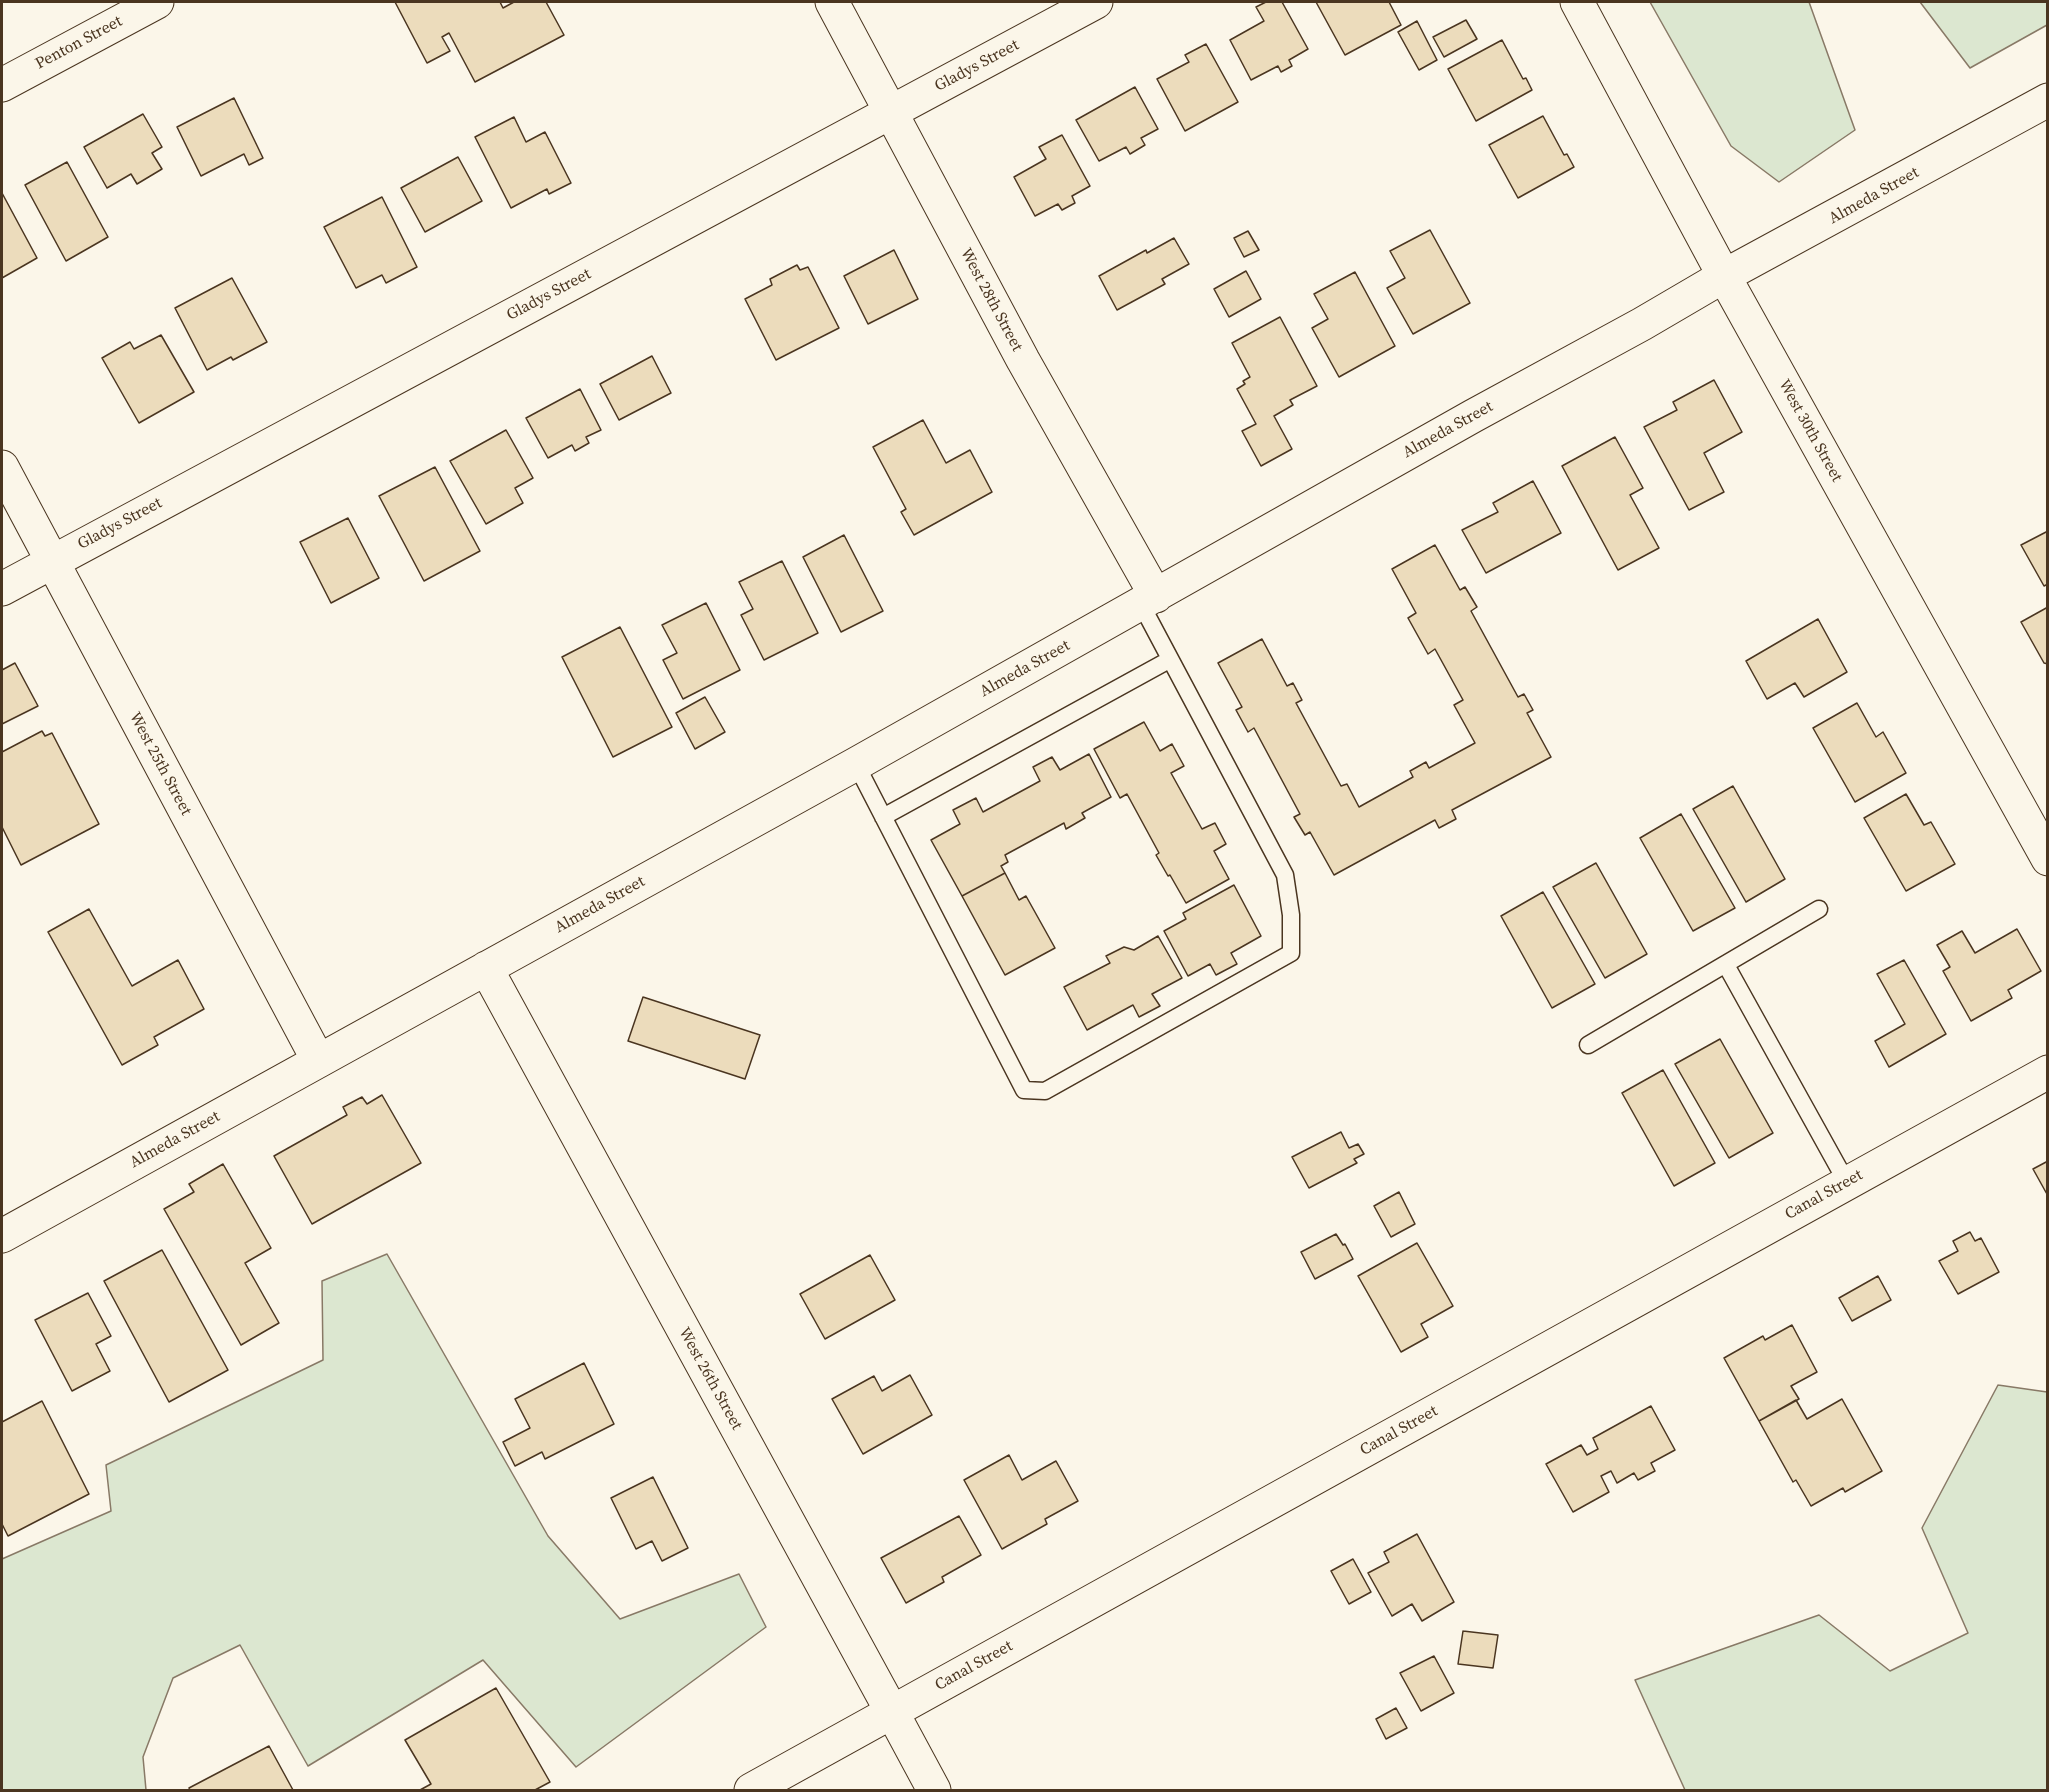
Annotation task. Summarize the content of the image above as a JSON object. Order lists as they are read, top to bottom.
{
  "streets": {
    "street": [
      "Penton Street",
      "Gladys Street",
      "Almeda Street",
      "West 28th Street",
      "West 30th Street",
      "West 25th Street",
      "Canal Street",
      "West 26th Street"
    ]
  },
  "crossings": [
    ["Gladys Street", "West 28th Street"],
    ["Gladys Street", "West 25th Street"],
    ["Almeda Street", "West 28th Street"],
    ["Almeda Street", "West 30th Street"],
    ["Almeda Street", "West 25th Street"],
    ["Almeda Street", "West 26th Street"],
    ["Canal Street", "West 26th Street"]
  ]
}
